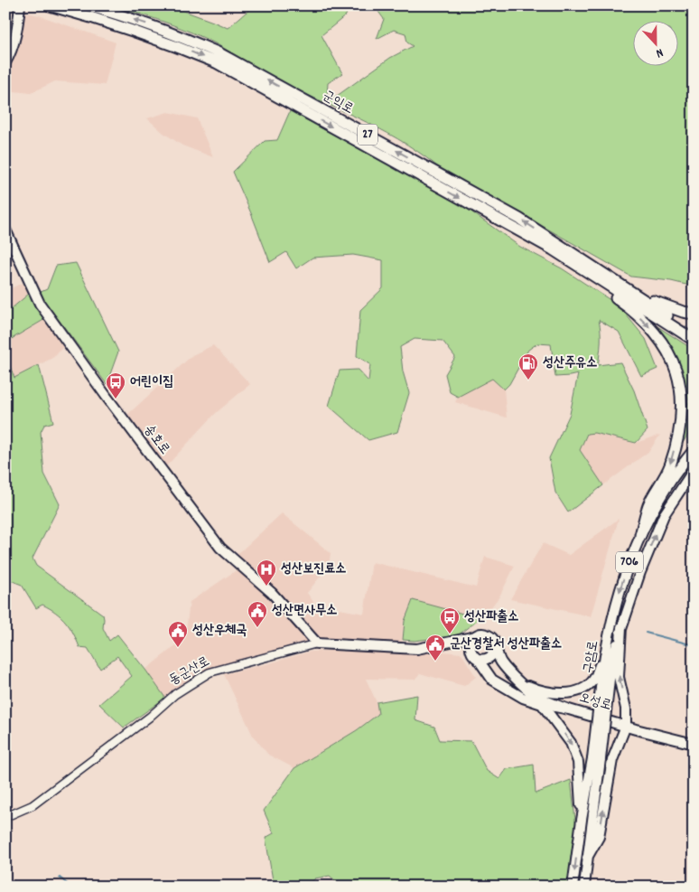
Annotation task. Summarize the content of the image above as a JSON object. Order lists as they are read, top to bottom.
{
  "streets": {
    "highway": ["군익로", "27"],
    "main road": [
      "송호로",
      "706",
      "구암로",
      "동군산로",
      "오성로"
    ]
  },
  "crossings": [
    ["군익로", "27"],
    ["송호로", "동군산로"]
  ],
  "places": {
    "fuel station": ["성산주유소"],
    "bus stop": ["어린이집", "성산파출소"],
    "hospital": ["성산보진료소"],
    "public building": ["성산면사무소", "성산우체국", "군산경찰서 성산파출소"]
  },
  "north": "bottom"
}
